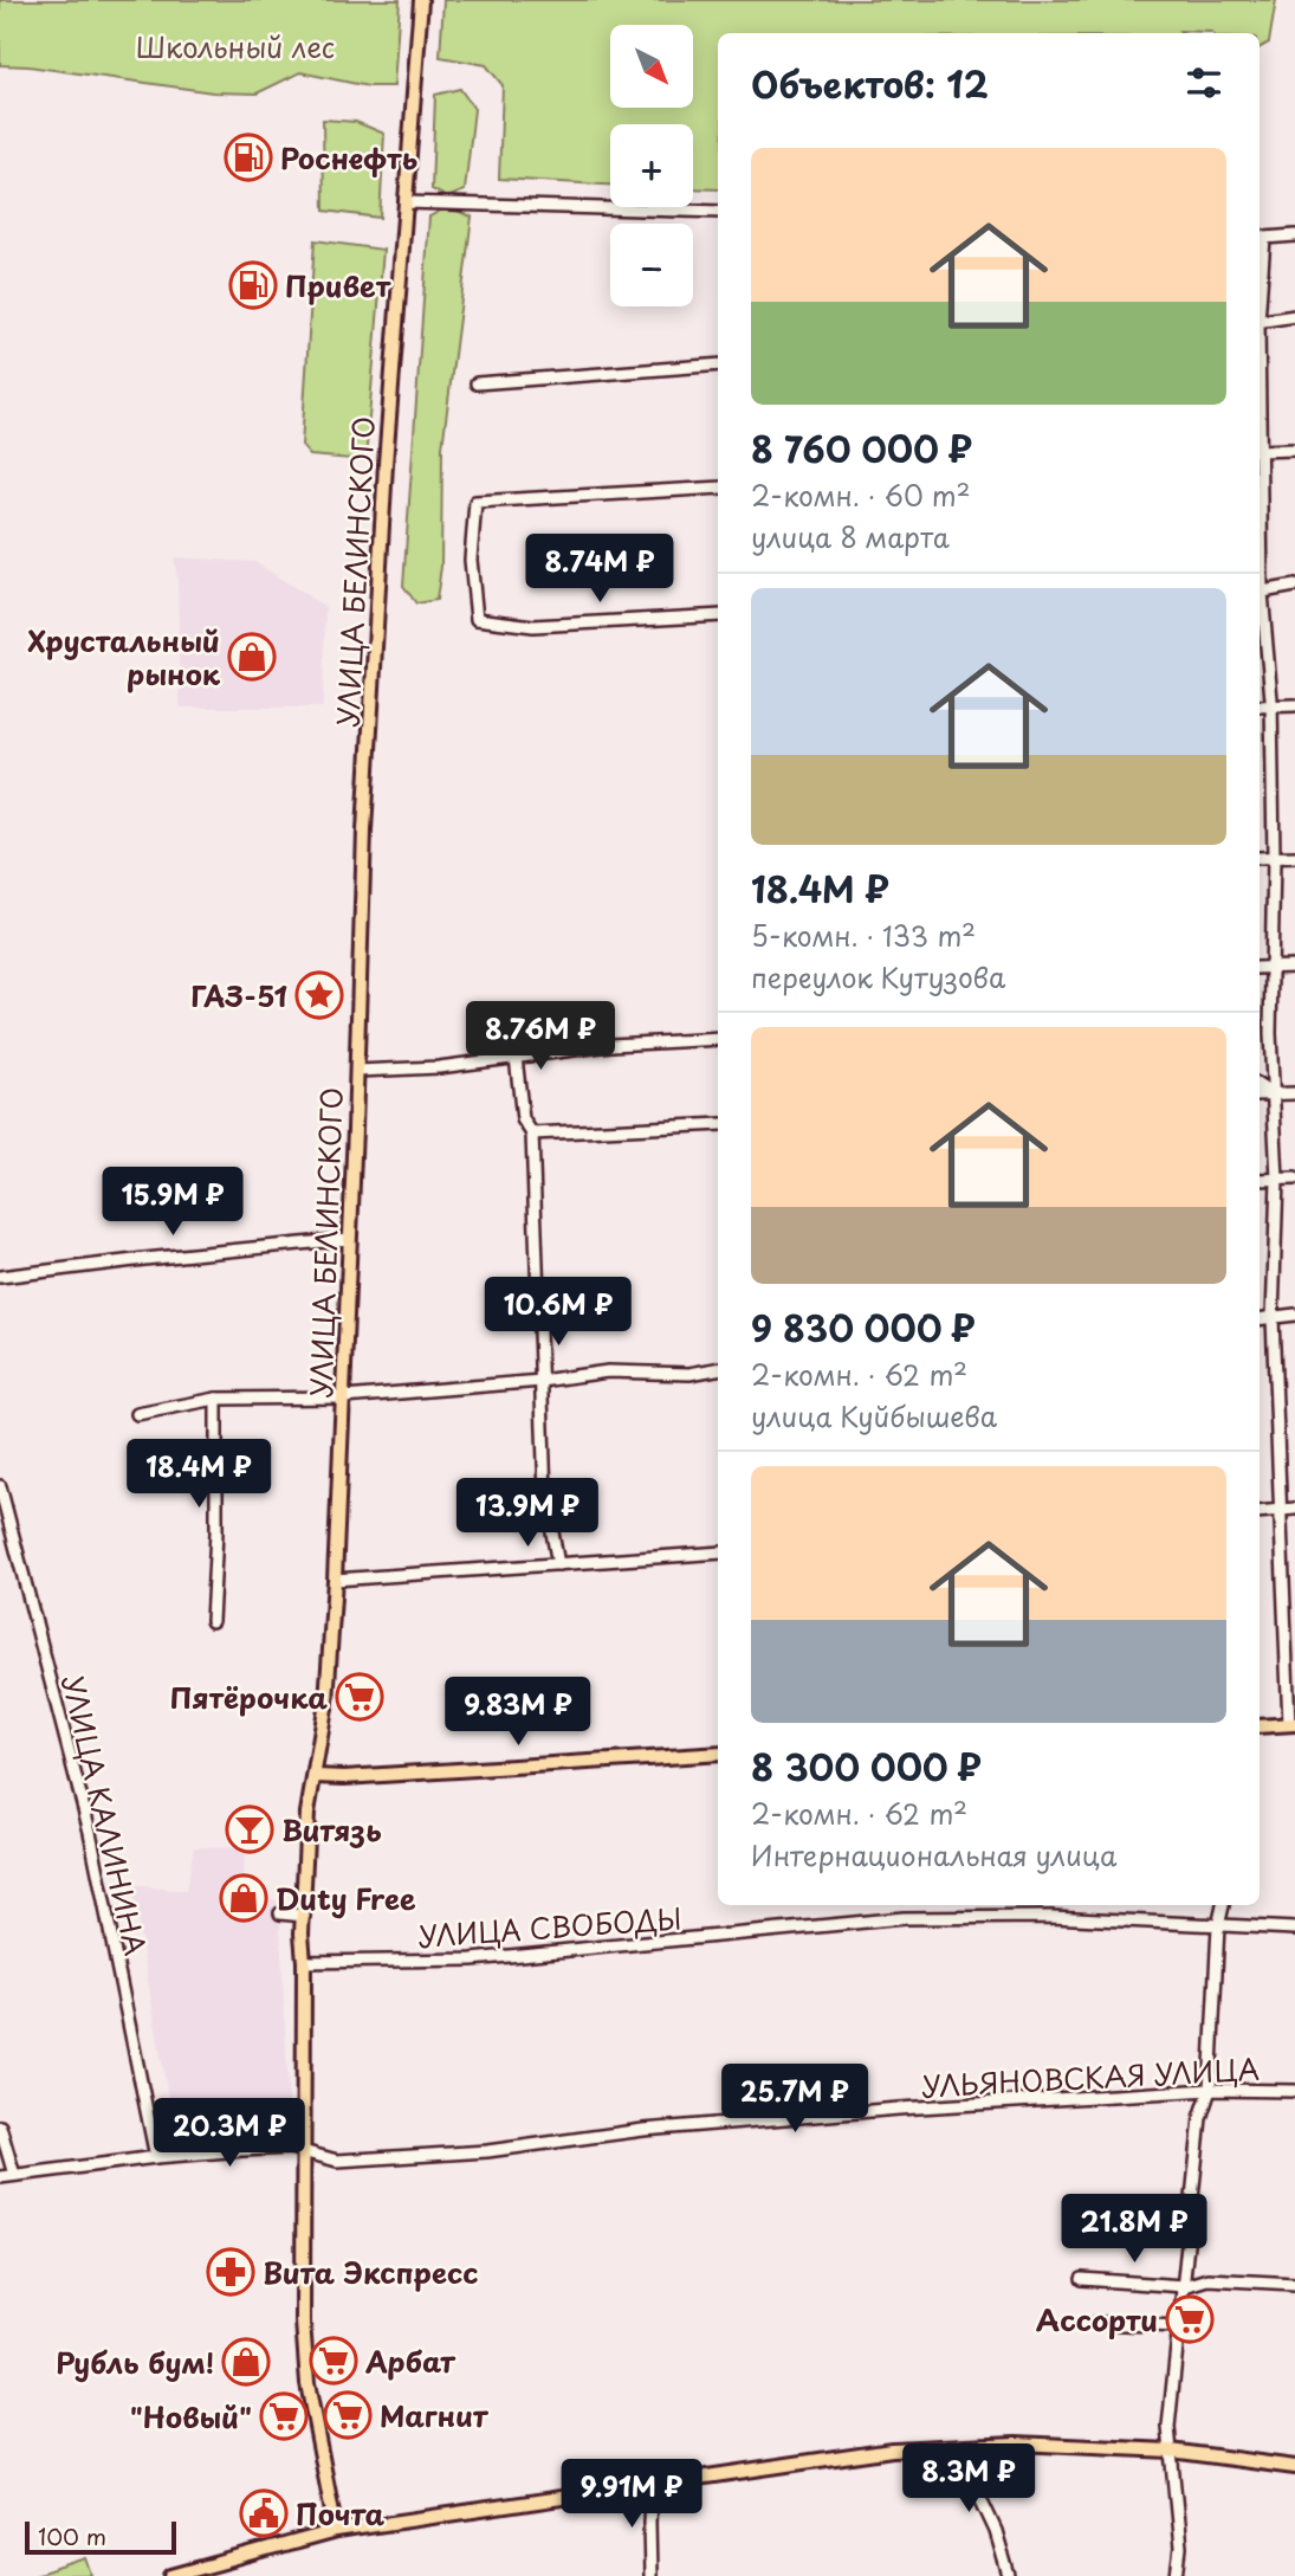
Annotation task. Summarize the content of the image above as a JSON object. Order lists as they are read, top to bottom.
{
  "streets": {
    "main road": ["УЛИЦА БЕЛИНСКОГО"],
    "street": ["УЛИЦА КАЛИНИНА", "УЛИЦА СВОБОДЫ", "УЛЬЯНОВСКАЯ УЛИЦА"]
  },
  "crossings": [
    ["УЛИЦА БЕЛИНСКОГО", "УЛИЦА СВОБОДЫ"],
    ["УЛИЦА БЕЛИНСКОГО", "УЛЬЯНОВСКАЯ УЛИЦА"],
    ["УЛИЦА КАЛИНИНА", "УЛЬЯНОВСКАЯ УЛИЦА"]
  ],
  "parks": ["Школьный лес"],
  "places": {
    "fuel station": ["Роснефть", "Привет"],
    "shop": ["Хрустальный рынок", "Duty Free", "Рубль бум!"],
    "place": ["ГАЗ-51"],
    "supermarket": [
      "Пятёрочка",
      "Ассорти",
      "Арбат",
      "Магнит",
      "\"Новый\""
    ],
    "bar": ["Витязь"],
    "pharmacy": ["Вита Экспресс"],
    "public building": ["Почта"]
  },
  "scale_bar": "100 m",
  "north": "bottom right",
  "page": {
    "map_buttons": ["+", "−"],
    "heading": "Объектов: 12",
    "list": [
      {
        "name": "8 760 000 ₽",
        "note": "2-комн. · 60 m² · улица 8 марта"
      },
      {
        "name": "18.4M ₽",
        "note": "5-комн. · 133 m² · переулок Кутузова"
      },
      {
        "name": "9 830 000 ₽",
        "note": "2-комн. · 62 m² · улица Куйбышева"
      },
      {
        "name": "8 300 000 ₽",
        "note": "2-комн. · 62 m² · Интернациональная улица"
      }
    ],
    "price": [
      "8.74M ₽",
      "8.76M ₽",
      "15.9M ₽",
      "10.6M ₽",
      "18.4M ₽",
      "13.9M ₽",
      "9.83M ₽",
      "25.7M ₽",
      "20.3M ₽",
      "21.8M ₽",
      "8.3M ₽",
      "9.91M ₽"
    ],
    "scale": "100 m"
  }
}
